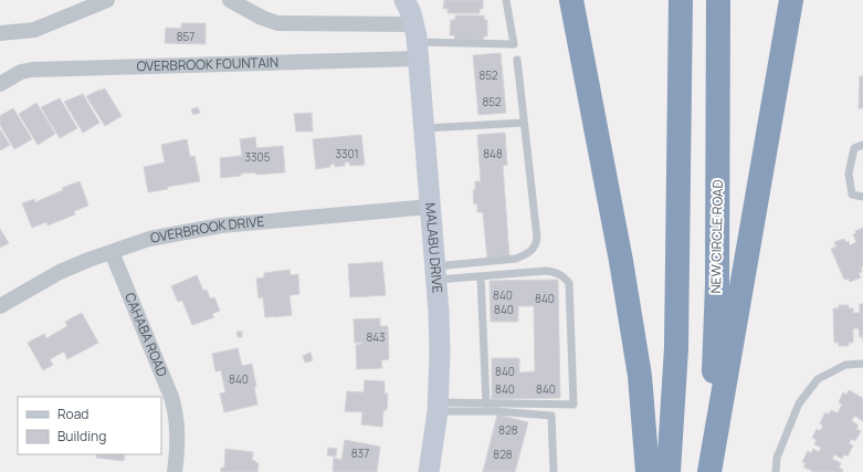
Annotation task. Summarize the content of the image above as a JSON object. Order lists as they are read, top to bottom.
{
  "streets": {
    "highway": ["NEW CIRCLE ROAD"],
    "street": [
      "OVERBROOK FOUNTAIN",
      "OVERBROOK DRIVE",
      "MALABU DRIVE",
      "CAHABA ROAD"
    ]
  },
  "crossings": [
    ["OVERBROOK FOUNTAIN", "MALABU DRIVE"],
    ["OVERBROOK DRIVE", "MALABU DRIVE"],
    ["OVERBROOK DRIVE", "CAHABA ROAD"]
  ],
  "house_numbers": [
    "857",
    "852",
    "852",
    "3301",
    "848",
    "3305",
    "840",
    "840",
    "840",
    "843",
    "840",
    "840",
    "840",
    "840",
    "828",
    "837",
    "828"
  ],
  "legend": ["Road", "Building"]
}
